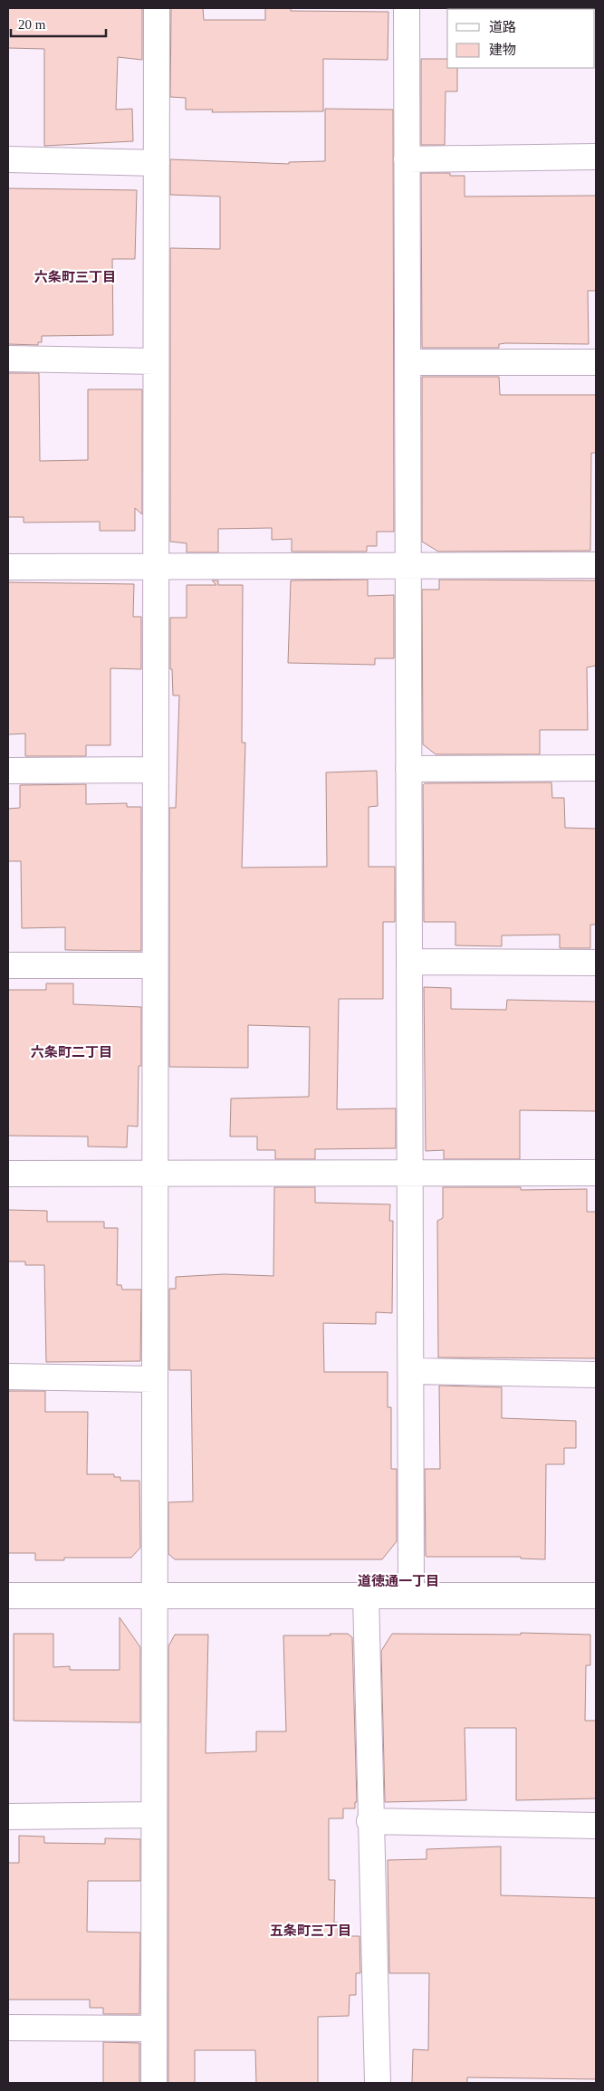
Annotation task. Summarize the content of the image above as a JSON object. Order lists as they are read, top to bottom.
{
  "districts": [
    "六条町三丁目",
    "六条町二丁目",
    "道徳通一丁目",
    "五条町三丁目"
  ],
  "legend": ["道路", "建物"],
  "scale_bar": "20 m"
}
